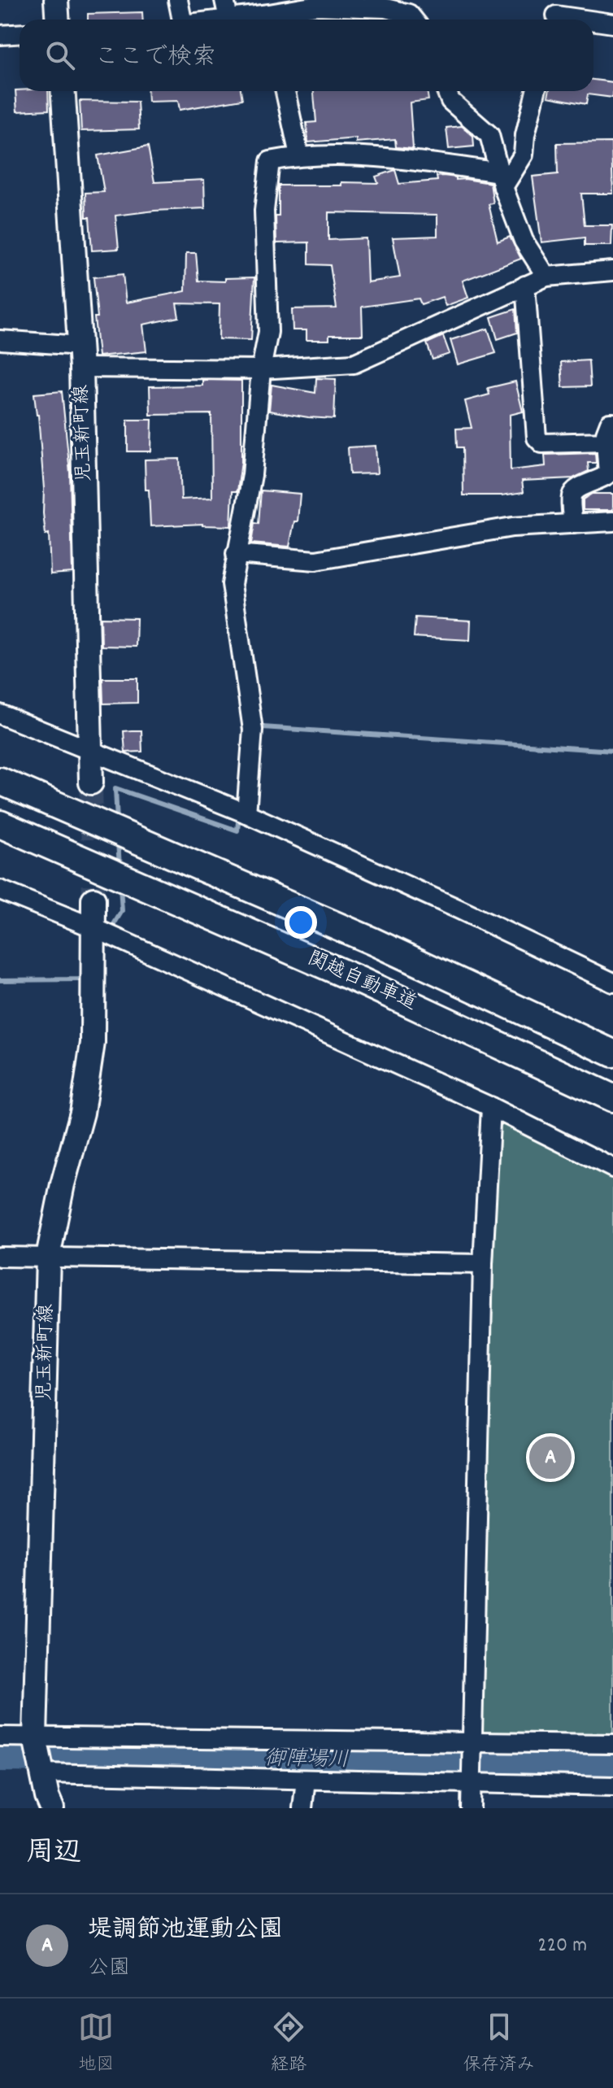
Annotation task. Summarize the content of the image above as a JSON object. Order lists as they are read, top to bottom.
{
  "streets": {
    "highway": ["関越自動車道"],
    "main road": ["児玉新町線"]
  },
  "water": ["御陣場川"],
  "page": {
    "search": "ここで検索",
    "pins": "A",
    "heading": "周辺",
    "list": [
      {
        "mark": "A",
        "name": "堤調節池運動公園",
        "note": "公園",
        "value": "220 m"
      }
    ],
    "nav": ["地図", "経路", "保存済み"]
  }
}
